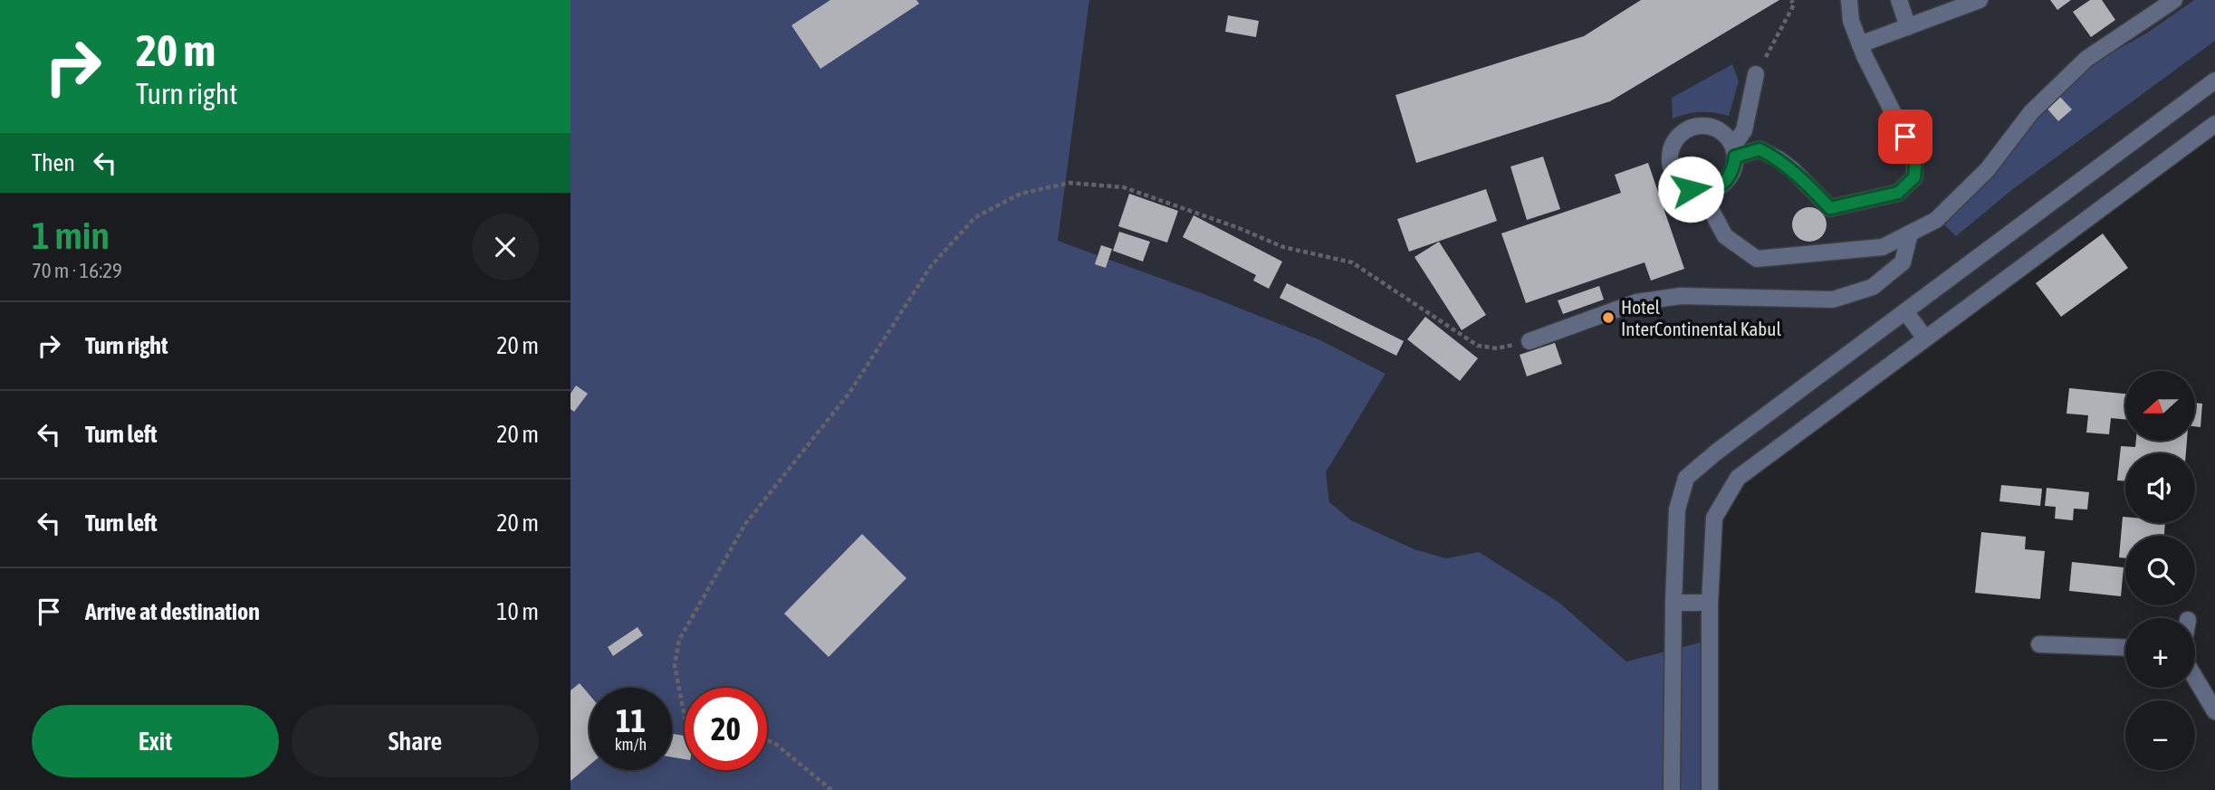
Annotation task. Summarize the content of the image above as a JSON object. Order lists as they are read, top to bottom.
{
  "places": ["Hotel InterContinental Kabul"],
  "north": "left",
  "page": {
    "turn": ["20 m", "Turn right"],
    "then": "Then",
    "heading": ["1 min", "70 m · 16:29"],
    "list": [
      {
        "name": "Turn right",
        "value": "20 m"
      },
      {
        "name": "Turn left",
        "value": "20 m"
      },
      {
        "name": "Turn left",
        "value": "20 m"
      },
      {
        "name": "Arrive at destination",
        "value": "10 m"
      }
    ],
    "map_buttons": ["+", "−"],
    "speed": "11 km/h",
    "limit": "20",
    "buttons": ["Exit", "Share"]
  }
}
